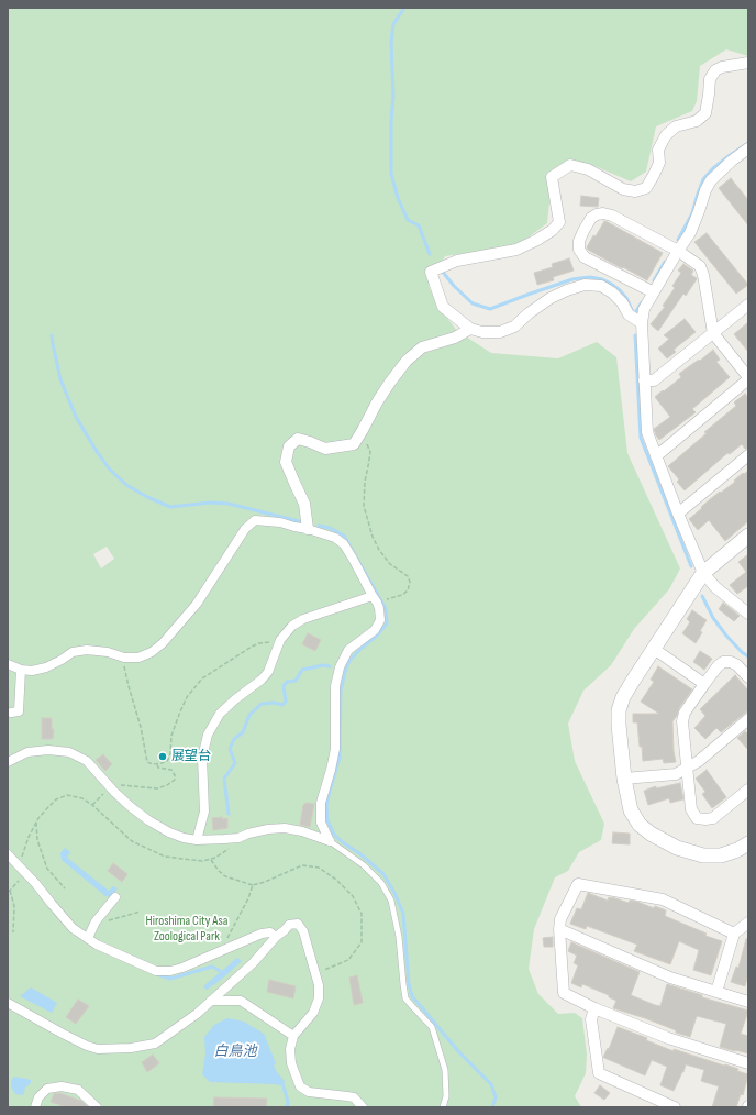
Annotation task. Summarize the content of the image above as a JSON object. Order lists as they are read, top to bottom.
{
  "water": ["白鳥池"],
  "parks": ["Hiroshima City Asa Zoological Park"],
  "places": ["展望台"]
}
